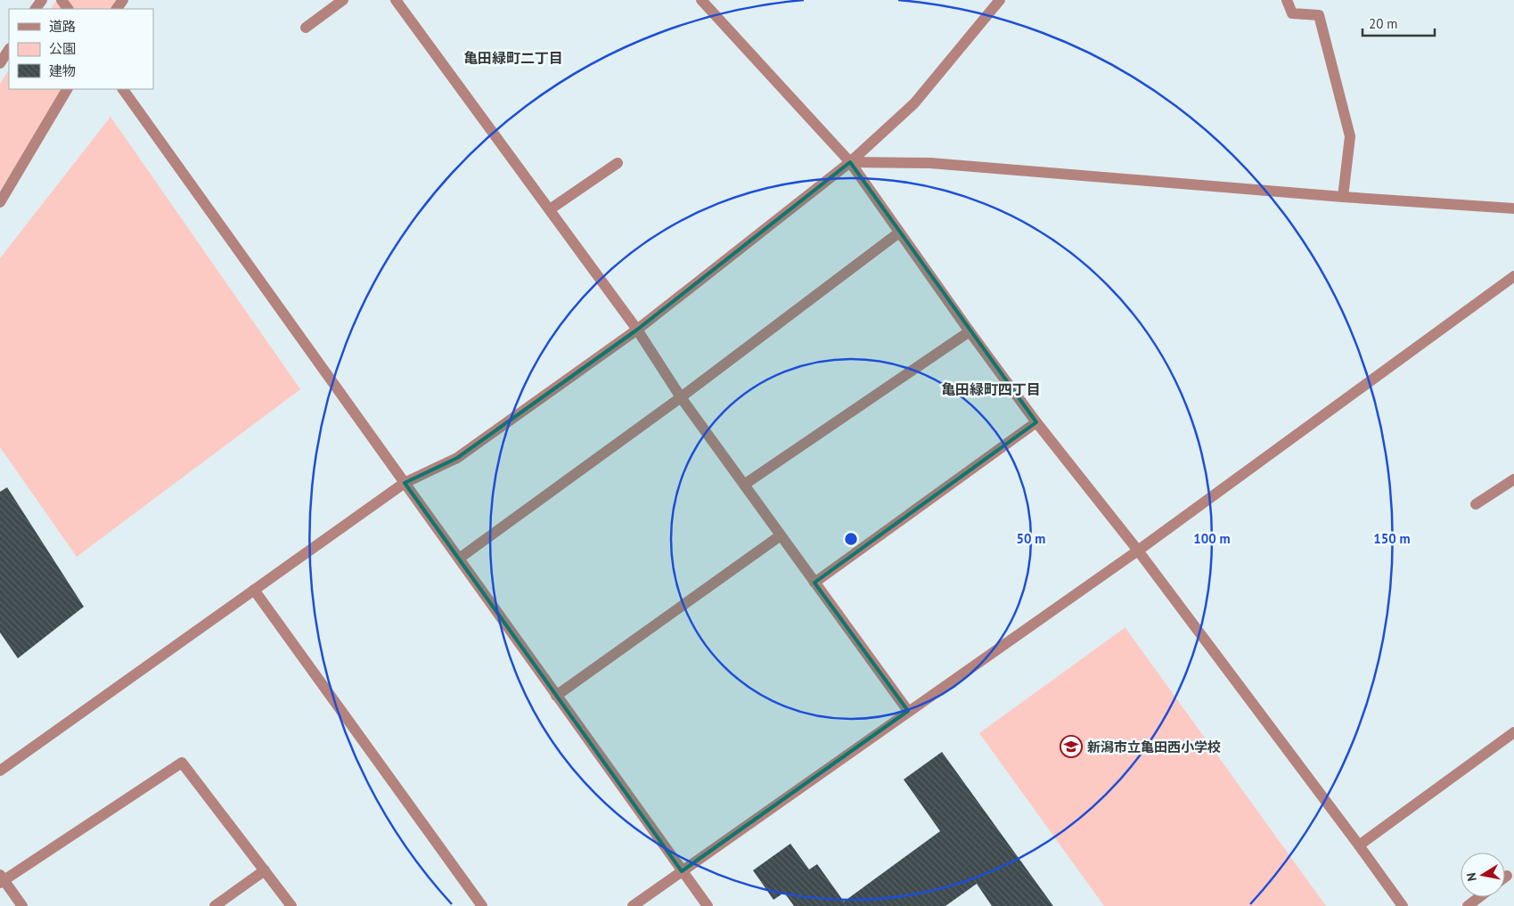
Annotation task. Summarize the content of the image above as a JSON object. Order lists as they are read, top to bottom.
{
  "districts": ["亀田緑町二丁目", "亀田緑町四丁目"],
  "places": {
    "school or university": ["新潟市立亀田西小学校"]
  },
  "legend": ["道路", "公園", "建物"],
  "scale_bar": "20 m",
  "north": "left",
  "rings": ["50 m", "100 m", "150 m"]
}
